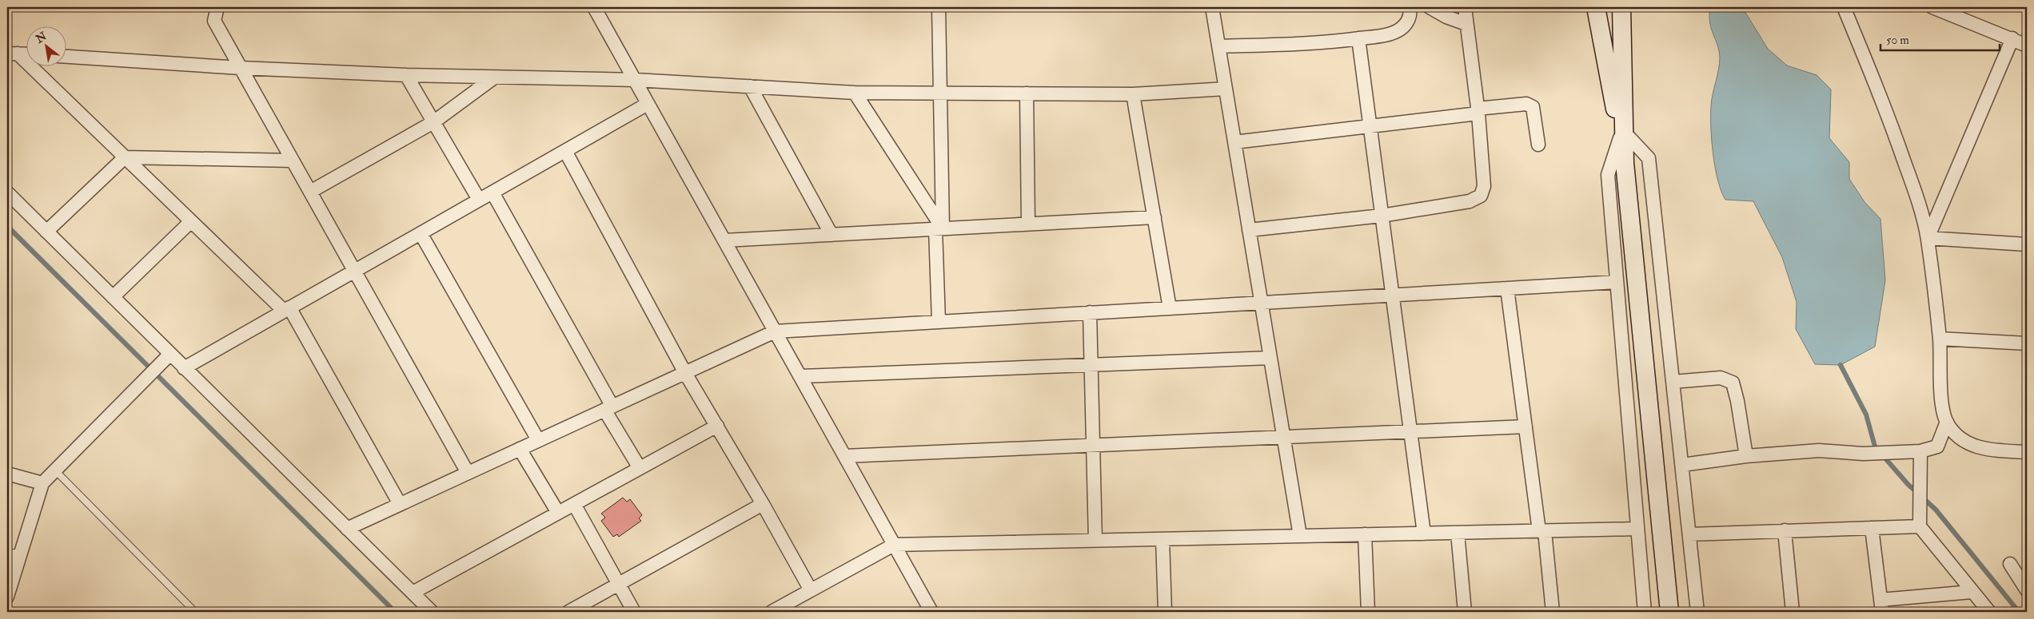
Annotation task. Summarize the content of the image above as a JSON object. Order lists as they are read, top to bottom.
{
  "scale_bar": "50 m",
  "north": "top left"
}
